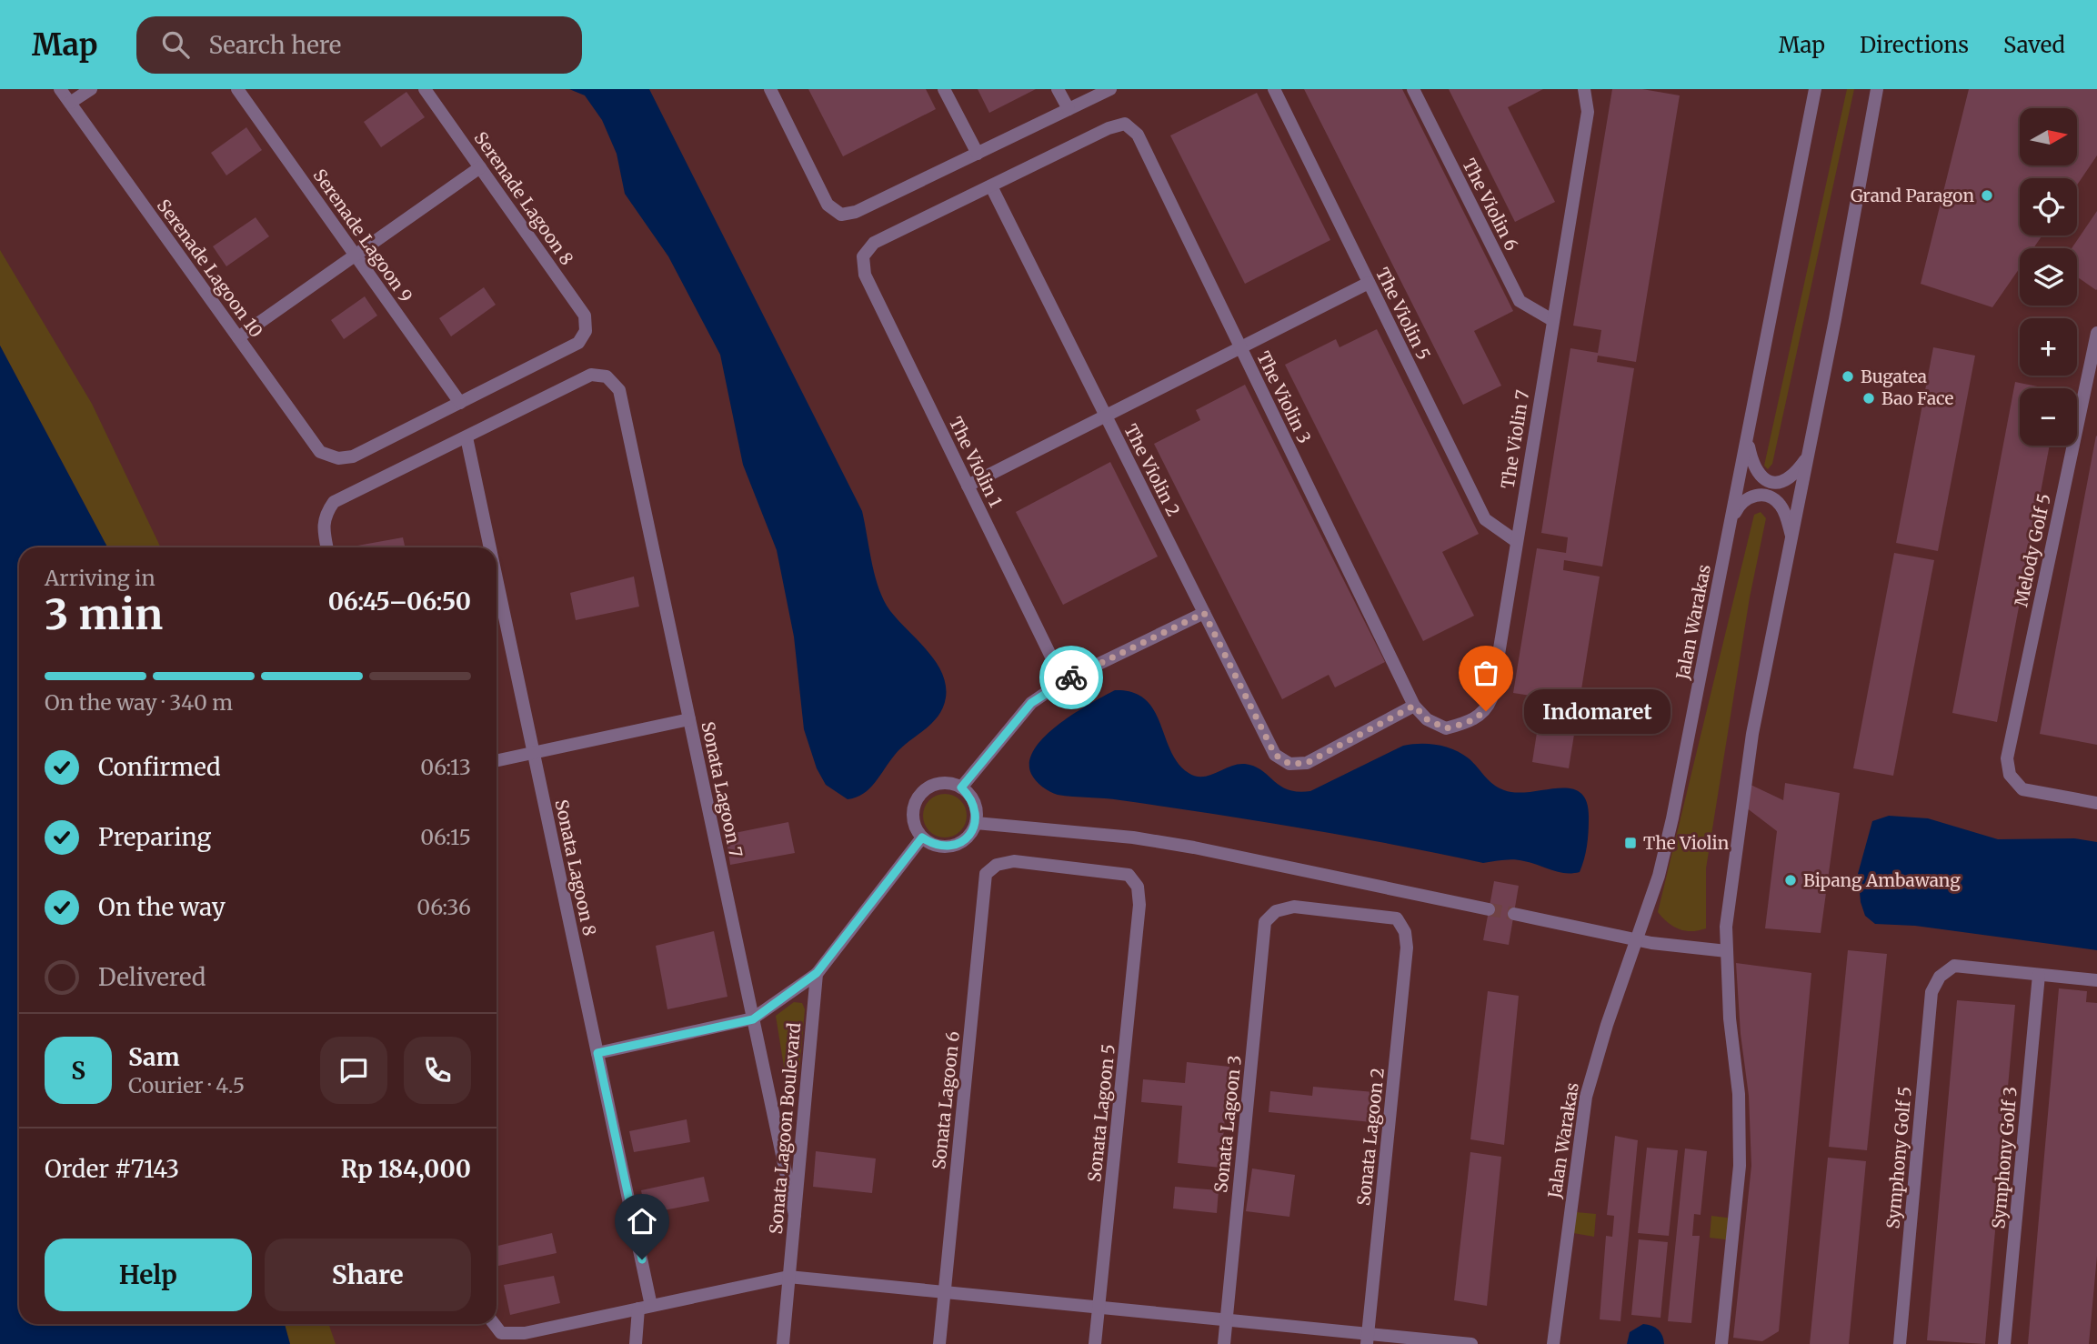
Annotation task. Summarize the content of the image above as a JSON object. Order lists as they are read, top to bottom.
{
  "streets": {
    "street": [
      "Serenade Lagoon 8",
      "The Violin 6",
      "Serenade Lagoon 9",
      "Serenade Lagoon 10",
      "The Violin 5",
      "The Violin 3",
      "The Violin 7",
      "The Violin 1",
      "The Violin 2",
      "Melody Golf 5",
      "Jalan Warakas",
      "Sonata Lagoon 7",
      "Sonata Lagoon 8",
      "Sonata Lagoon 6",
      "Sonata Lagoon 5",
      "Sonata Lagoon 3",
      "Sonata Lagoon Boulevard",
      "Sonata Lagoon 2",
      "Symphony Golf 5",
      "Symphony Golf 3"
    ]
  },
  "crossings": [
    ["Serenade Lagoon 8", "Serenade Lagoon 9"],
    ["Serenade Lagoon 8", "Serenade Lagoon 10"],
    ["The Violin 6", "The Violin 7"],
    ["Serenade Lagoon 9", "Serenade Lagoon 10"],
    ["The Violin 5", "The Violin 7"],
    ["The Violin 3", "The Violin 7"],
    ["The Violin 3", "The Violin 1"],
    ["The Violin 3", "The Violin 2"],
    ["The Violin 7", "The Violin 2"],
    ["The Violin 1", "The Violin 2"],
    ["Sonata Lagoon 7", "Sonata Lagoon 8"],
    ["Sonata Lagoon 7", "Sonata Lagoon Boulevard"],
    ["Sonata Lagoon 6", "Sonata Lagoon 5"],
    ["Sonata Lagoon 3", "Sonata Lagoon 2"],
    ["Symphony Golf 5", "Symphony Golf 3"]
  ],
  "places": {
    "other": [
      "Grand Paragon",
      "Bugatea",
      "Bao Face",
      "Indomaret",
      "Bipang Ambawang"
    ],
    "transit": ["The Violin"]
  },
  "north": "right",
  "page": {
    "header": "Map",
    "search": "Search here",
    "nav": ["Map", "Directions", "Saved"],
    "map_buttons": ["+", "−"],
    "heading": ["3 min", "Arriving in", "06:45–06:50"],
    "panel": [
      "Sam",
      "Courier · 4.5",
      "Order #7143",
      "Rp 184,000"
    ],
    "bar": "On the way · 340 m",
    "bubble": "Indomaret",
    "list": [
      ["Confirmed", "06:13"],
      ["Preparing", "06:15"],
      ["On the way", "06:36"],
      "Delivered"
    ],
    "round": "S",
    "buttons": ["Help", "Share"]
  }
}
